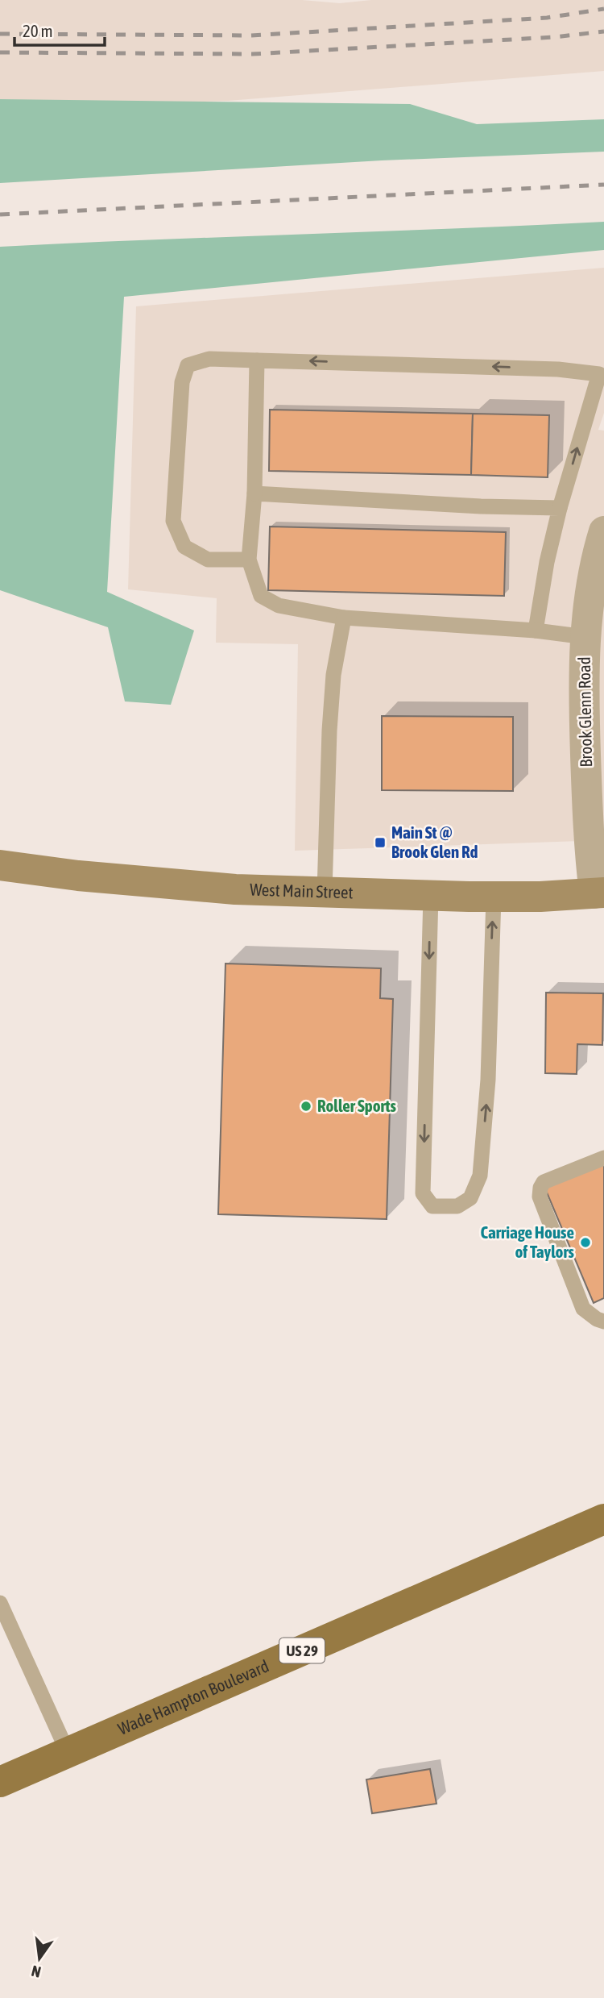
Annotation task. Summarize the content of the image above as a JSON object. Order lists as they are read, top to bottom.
{
  "streets": {
    "main road": ["US 29", "Wade Hampton Boulevard"],
    "street": ["Brook Glenn Road", "West Main Street"]
  },
  "crossings": [
    ["Brook Glenn Road", "West Main Street"]
  ],
  "places": {
    "transit": ["Main St @ Brook Glen Rd"],
    "other": ["Roller Sports", "Carriage House of Taylors"]
  },
  "scale_bar": "20 m",
  "north": "bottom"
}
